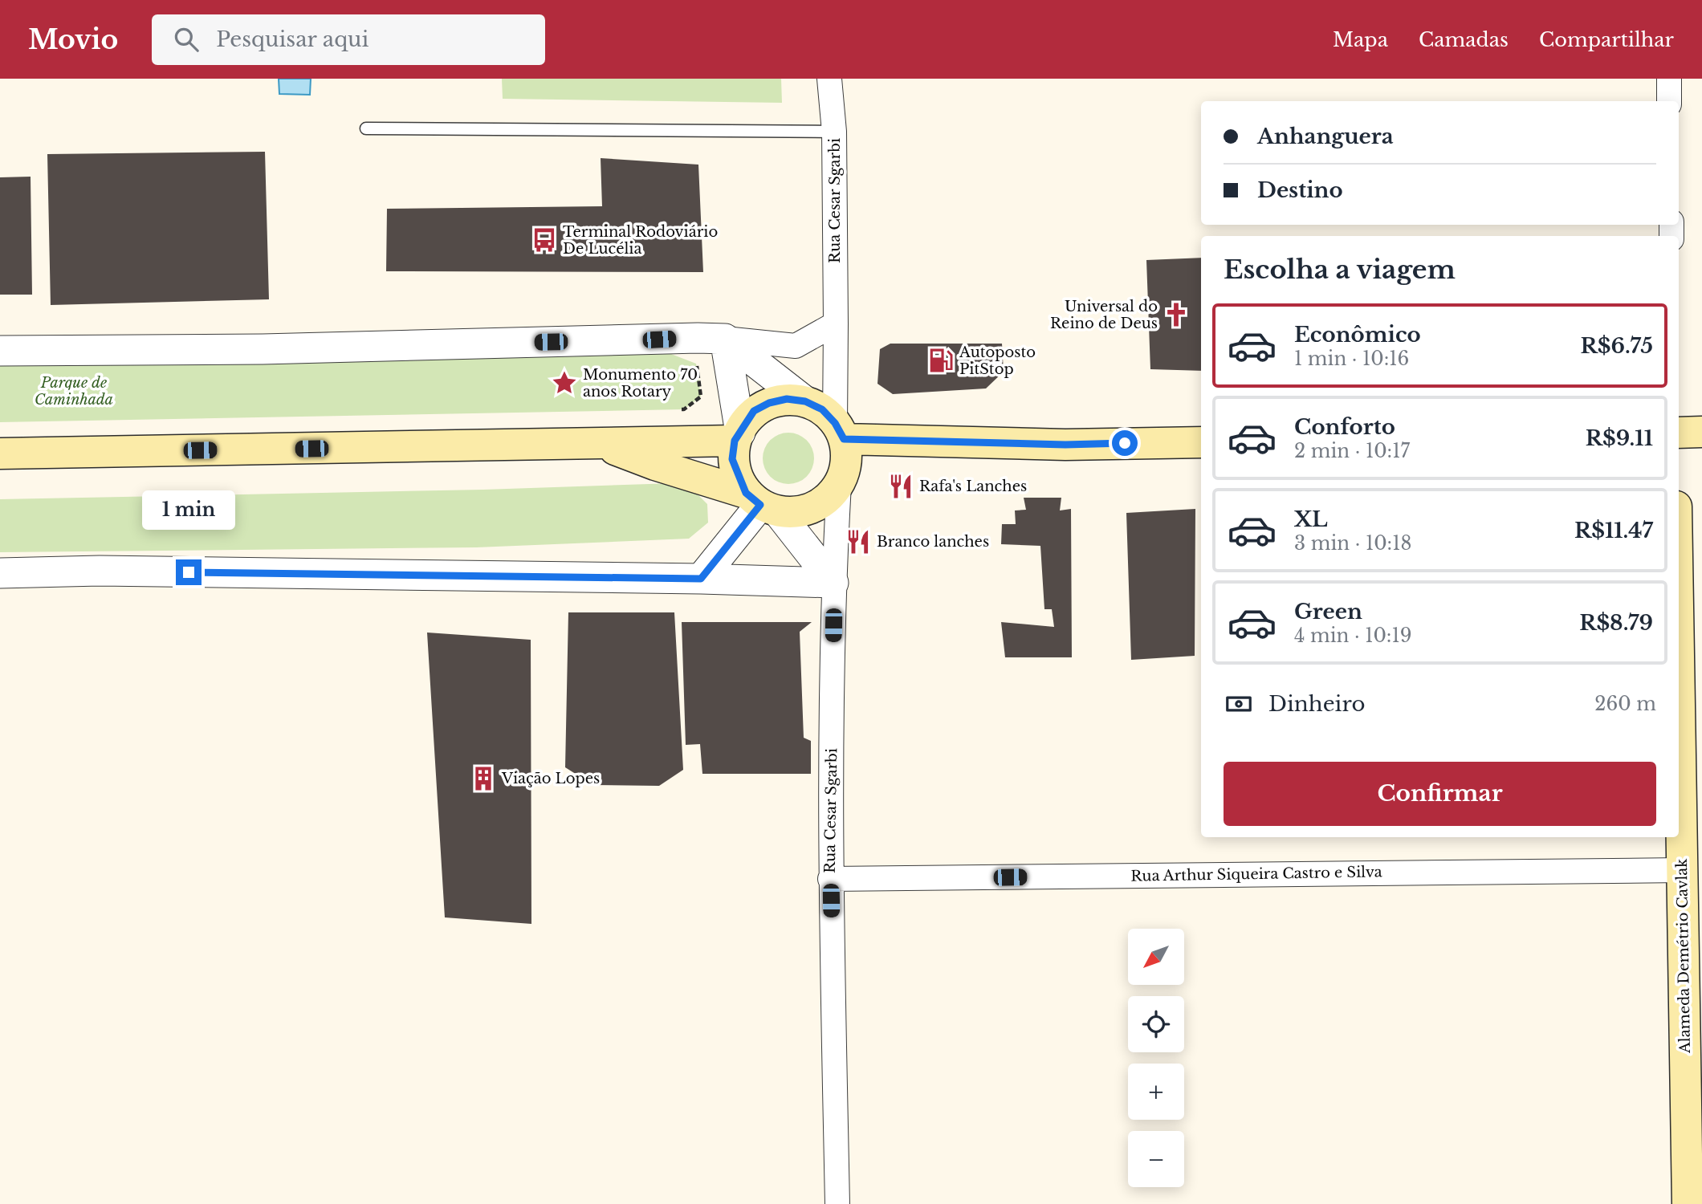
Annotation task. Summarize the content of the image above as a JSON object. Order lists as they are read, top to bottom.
{
  "streets": {
    "main road": ["Alameda Demétrio Cavlak"],
    "street": ["Rua Cesar Sgarbi", "Rua Arthur Siqueira Castro e Silva"]
  },
  "crossings": [
    ["Rua Cesar Sgarbi", "Rua Arthur Siqueira Castro e Silva"],
    ["Rua Arthur Siqueira Castro e Silva", "Alameda Demétrio Cavlak"]
  ],
  "parks": ["Parque de Caminhada"],
  "places": {
    "bus stop": ["Terminal Rodoviário De Lucélia"],
    "church": ["Universal do Reino de Deus"],
    "fuel station": ["Autoposto PitStop"],
    "place": ["Monumento 70 anos Rotary"],
    "restaurant": ["Rafa's Lanches", "Branco lanches"],
    "building": ["Viação Lopes"]
  },
  "north": "bottom left",
  "page": {
    "header": "Movio",
    "search": "Pesquisar aqui",
    "nav": ["Mapa", "Camadas", "Compartilhar"],
    "banner": ["Anhanguera", "Destino"],
    "heading": "Escolha a viagem",
    "list": [
      {
        "name": "Econômico",
        "note": "1 min · 10:16",
        "value": "R$6.75"
      },
      {
        "name": "Conforto",
        "note": "2 min · 10:17",
        "value": "R$9.11"
      },
      {
        "name": "XL",
        "note": "3 min · 10:18",
        "value": "R$11.47"
      },
      {
        "name": "Green",
        "note": "4 min · 10:19",
        "value": "R$8.79"
      }
    ],
    "bubble": "1 min",
    "pay": ["Dinheiro", "260 m"],
    "buttons": "Confirmar",
    "map_buttons": ["+", "−"]
  }
}
